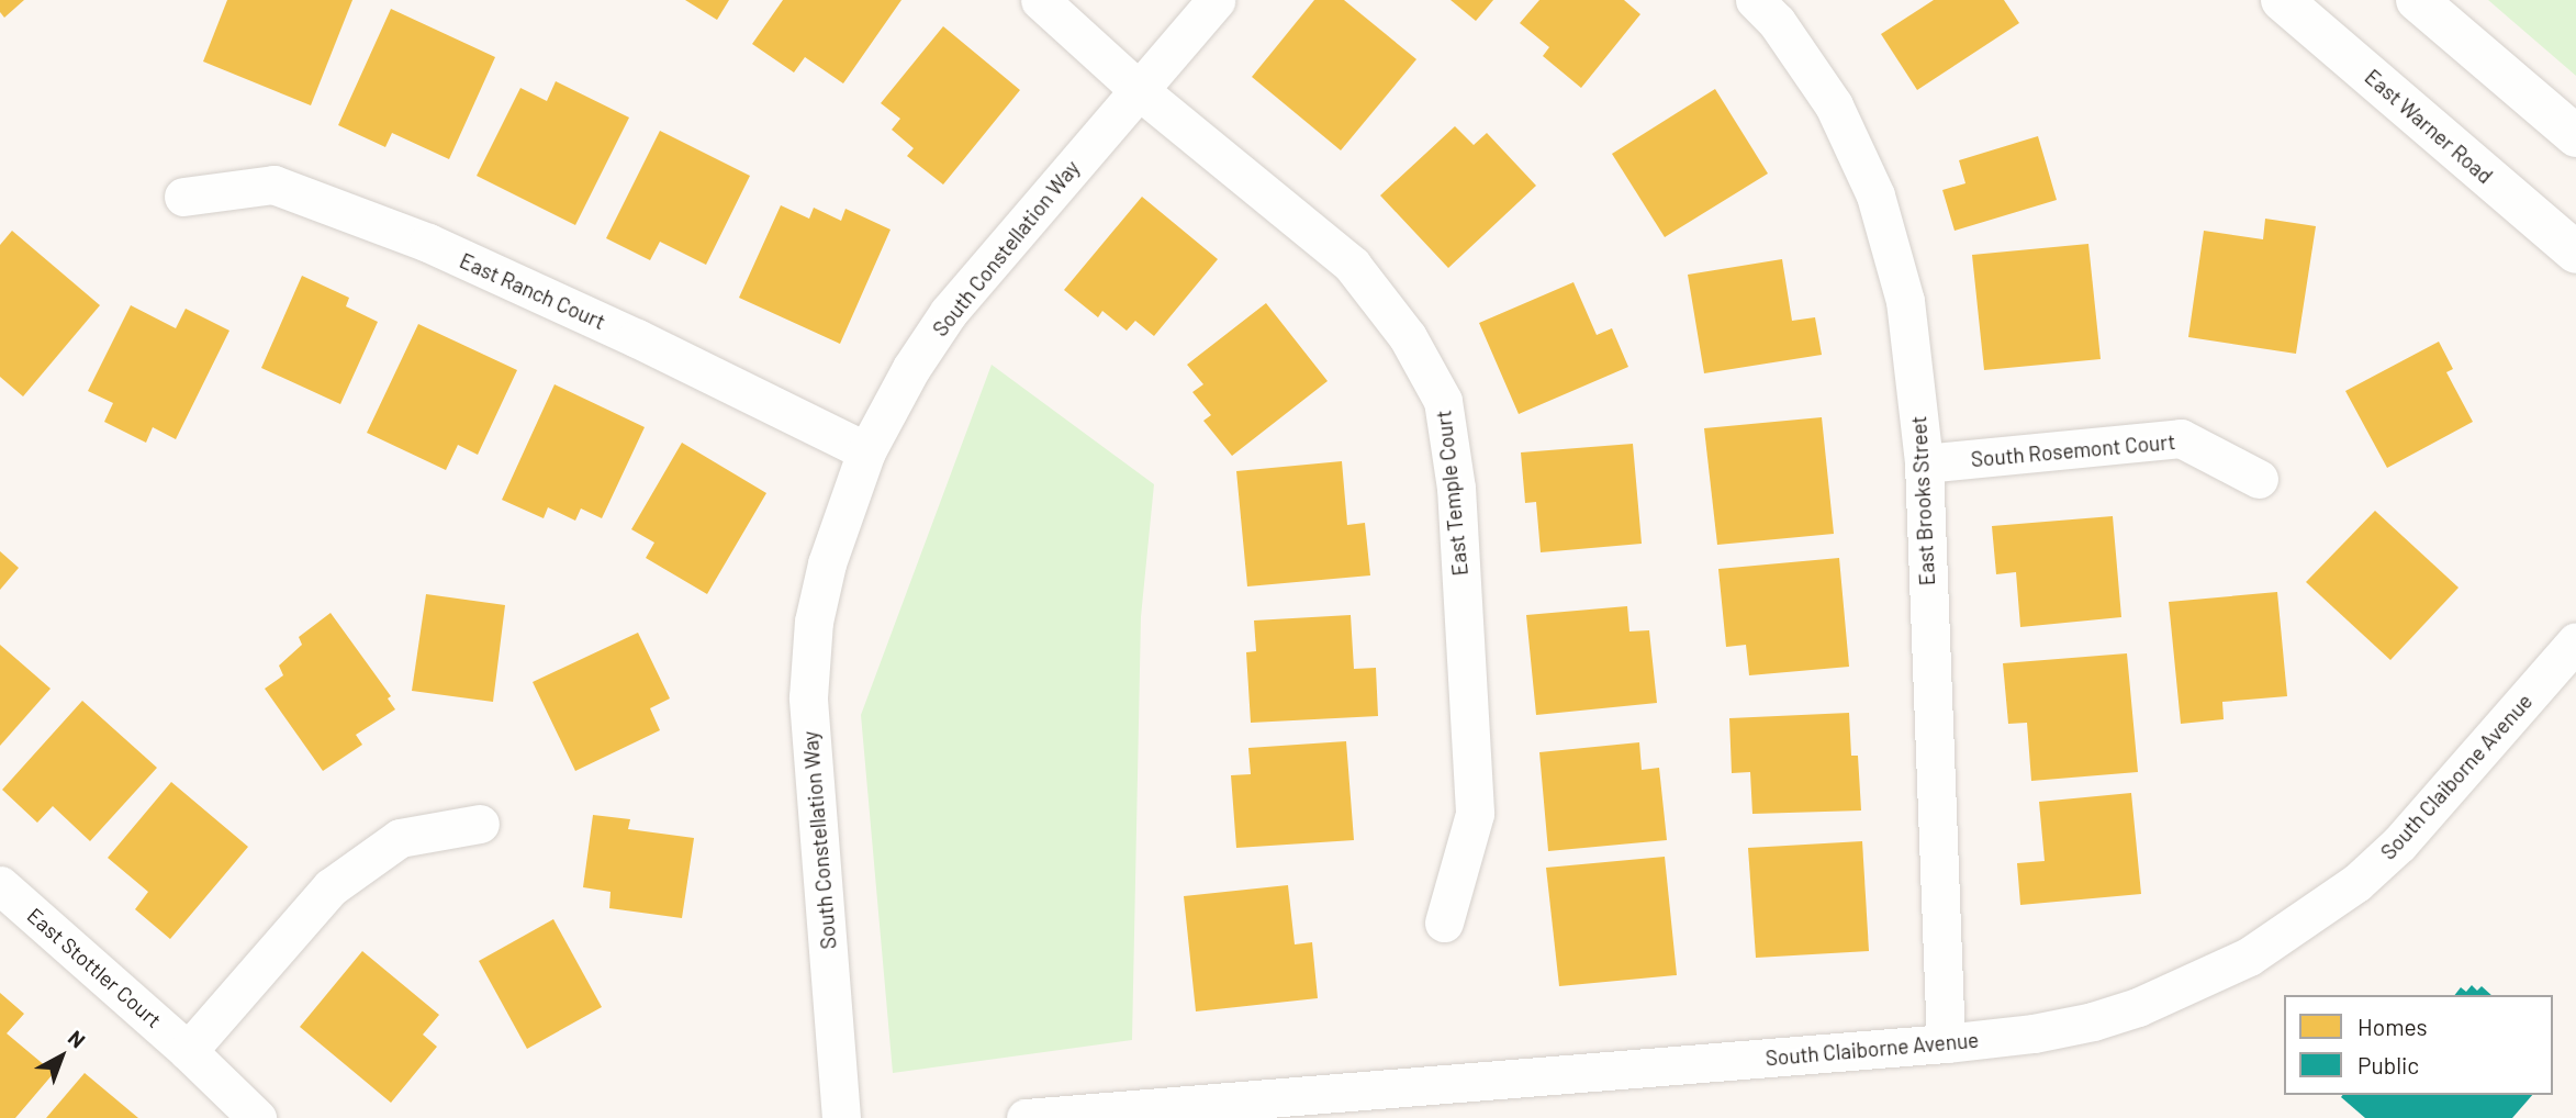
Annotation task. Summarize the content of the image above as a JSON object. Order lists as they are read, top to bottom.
{
  "streets": {
    "main road": ["East Warner Road"],
    "street": [
      "South Constellation Way",
      "East Ranch Court",
      "South Rosemont Court",
      "East Temple Court",
      "East Brooks Street",
      "South Claiborne Avenue",
      "East Stottler Court"
    ]
  },
  "crossings": [
    ["South Constellation Way", "East Ranch Court"],
    ["South Constellation Way", "East Temple Court"],
    ["South Rosemont Court", "East Brooks Street"],
    ["East Brooks Street", "South Claiborne Avenue"]
  ],
  "legend": ["Homes", "Public"],
  "north": "top right"
}
